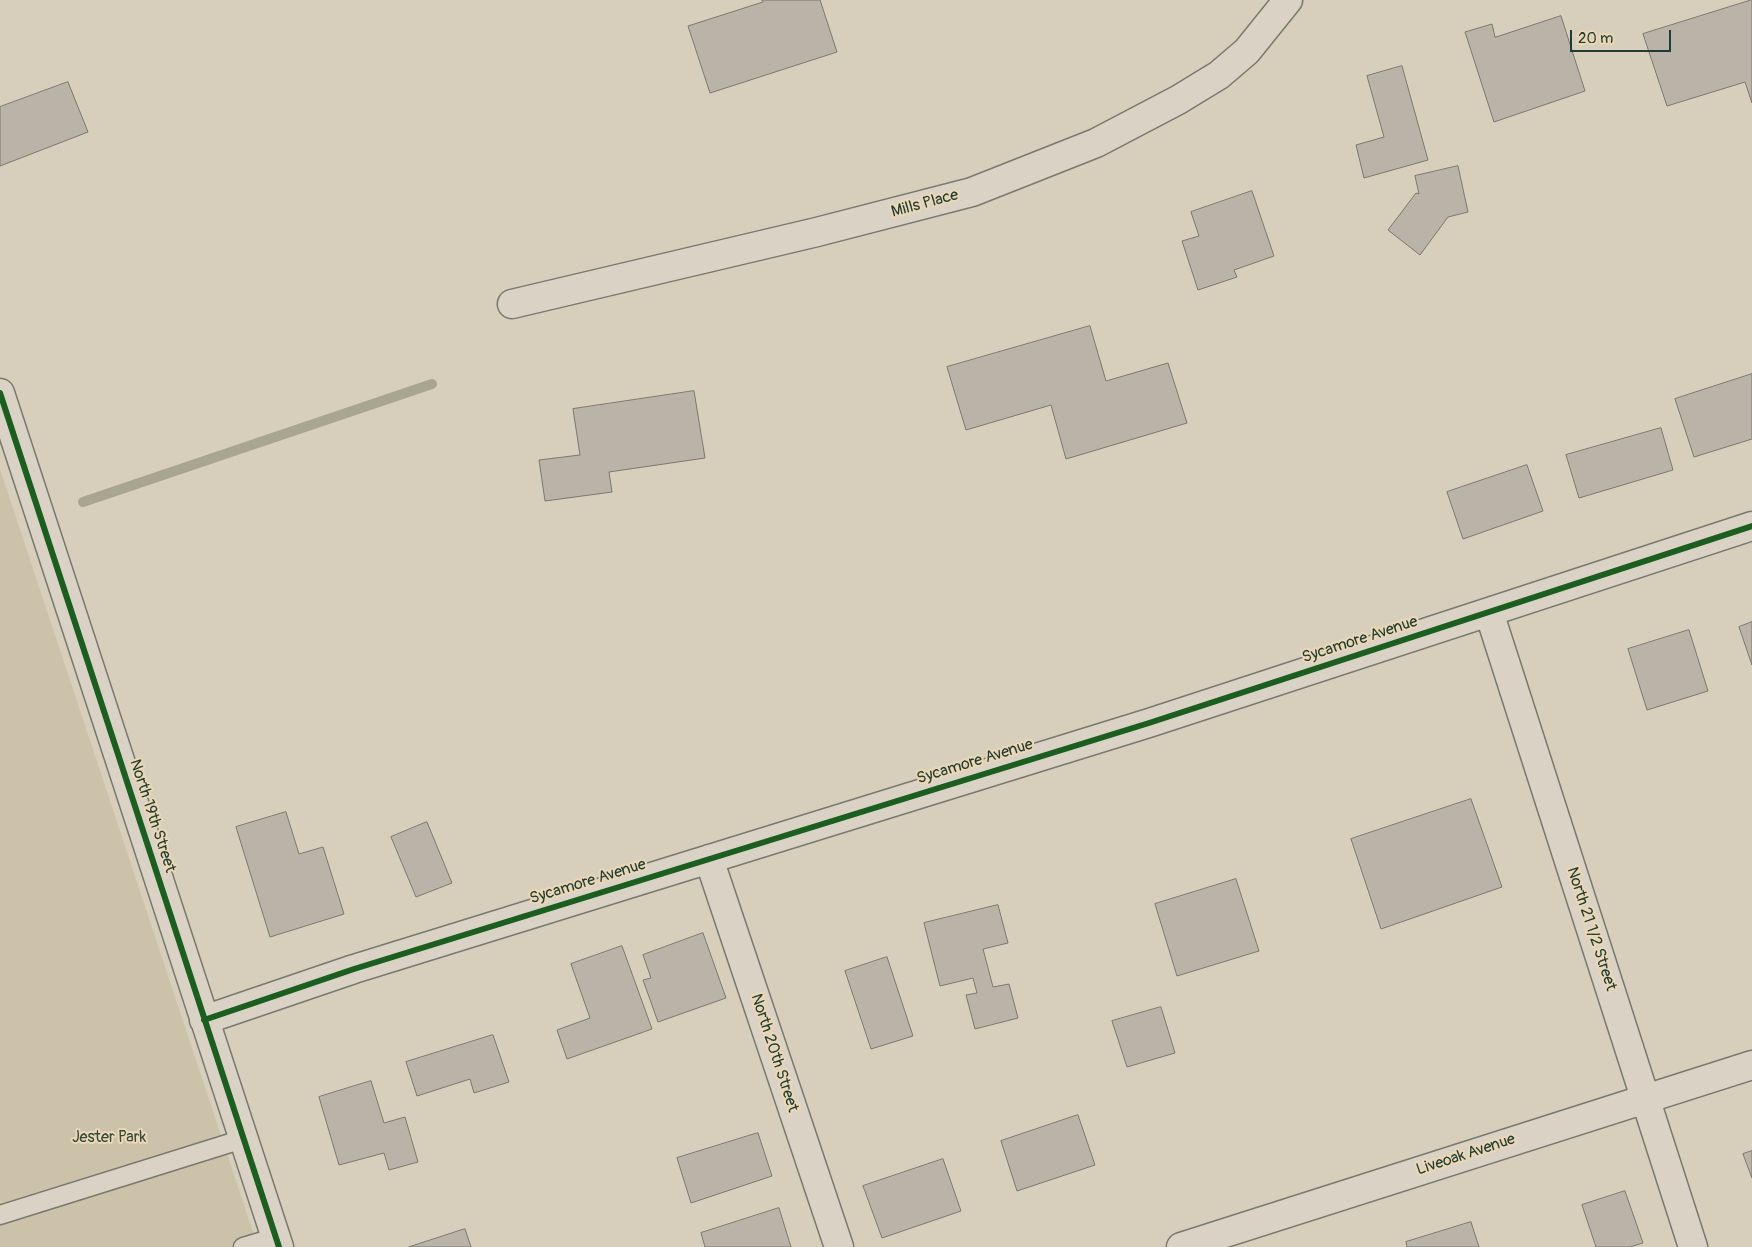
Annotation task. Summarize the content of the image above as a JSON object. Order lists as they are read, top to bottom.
{
  "streets": {
    "street": [
      "Mills Place",
      "Sycamore Avenue",
      "North 19th Street",
      "North 21 1/2 Street",
      "North 20th Street",
      "Liveoak Avenue"
    ]
  },
  "crossings": [
    ["Sycamore Avenue", "North 19th Street"],
    ["Sycamore Avenue", "North 21 1/2 Street"],
    ["Sycamore Avenue", "North 20th Street"],
    ["North 21 1/2 Street", "Liveoak Avenue"]
  ],
  "parks": ["Jester Park"],
  "scale_bar": "20 m"
}
